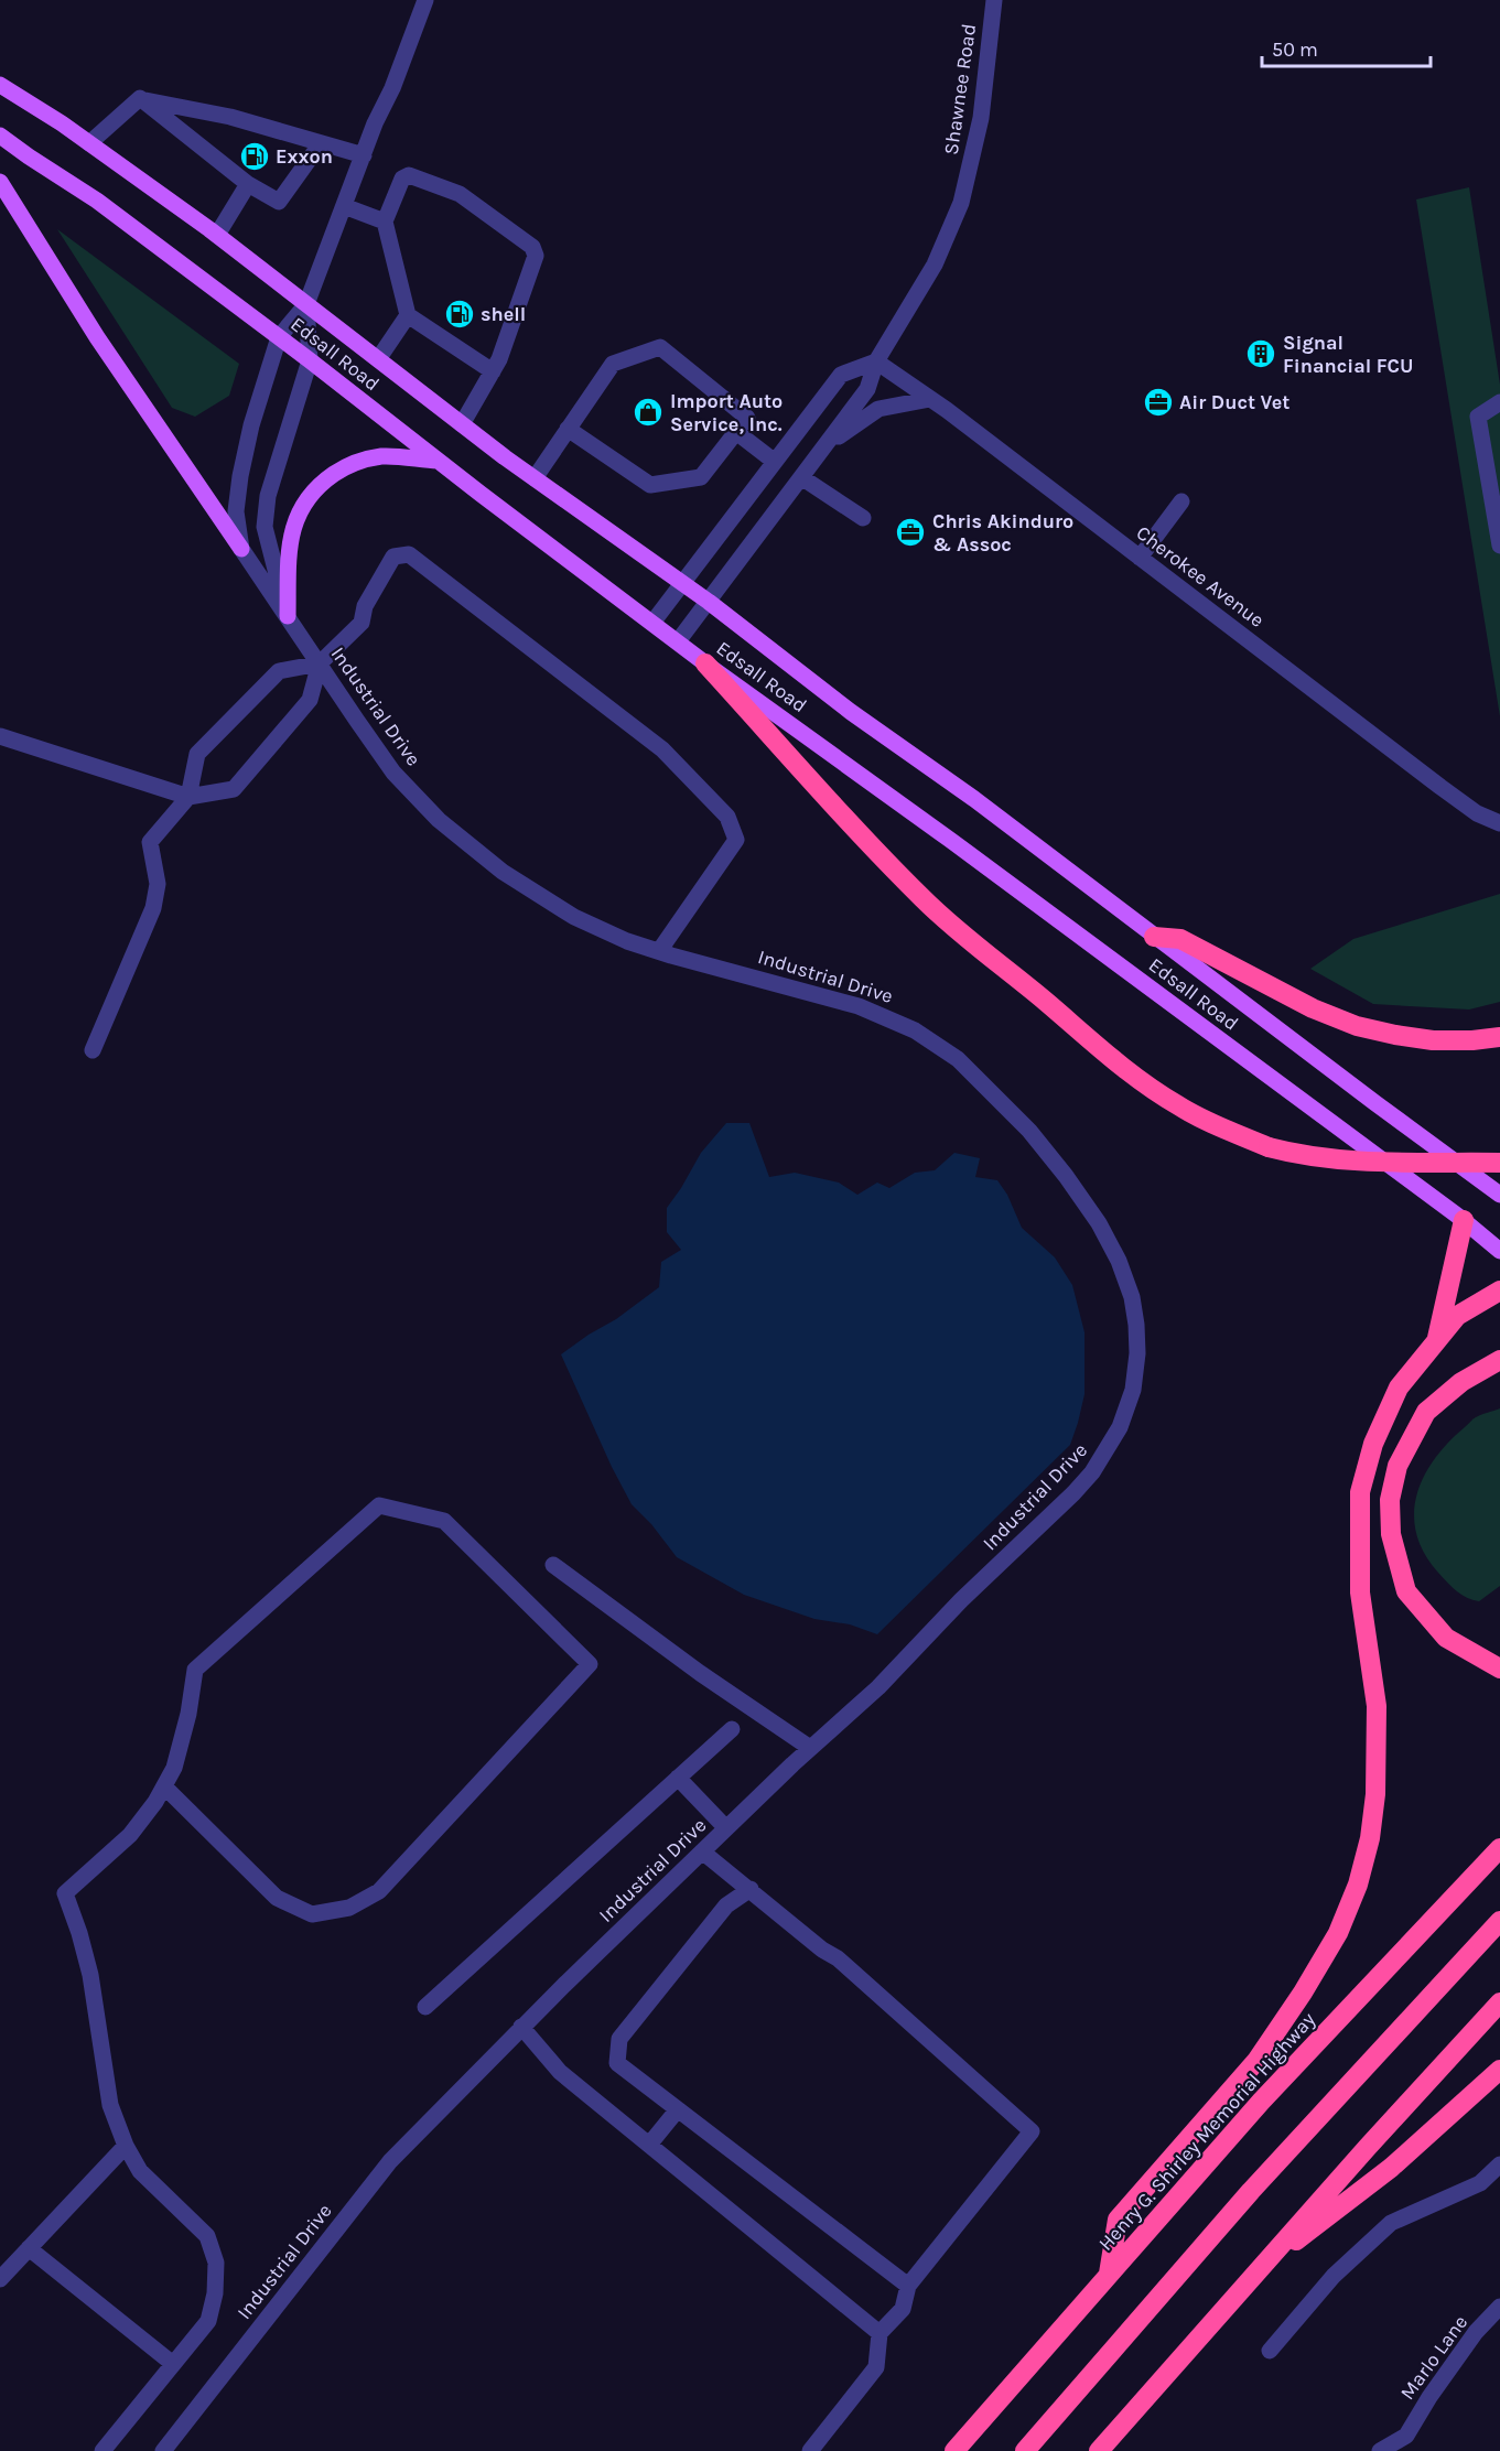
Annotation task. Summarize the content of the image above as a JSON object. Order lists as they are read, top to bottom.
{
  "streets": {
    "highway": ["Henry G. Shirley Memorial Highway"],
    "main road": ["Edsall Road"],
    "street": [
      "Shawnee Road",
      "Cherokee Avenue",
      "Industrial Drive",
      "Marlo Lane"
    ]
  },
  "crossings": [
    ["Shawnee Road", "Cherokee Avenue"],
    ["Edsall Road", "Industrial Drive"]
  ],
  "places": {
    "fuel station": ["Exxon", "shell"],
    "building": ["Signal Financial FCU"],
    "office": ["Air Duct Vet", "Chris Akinduro & Assoc"],
    "shop": ["Import Auto Service, Inc."]
  },
  "scale_bar": "50 m"
}
